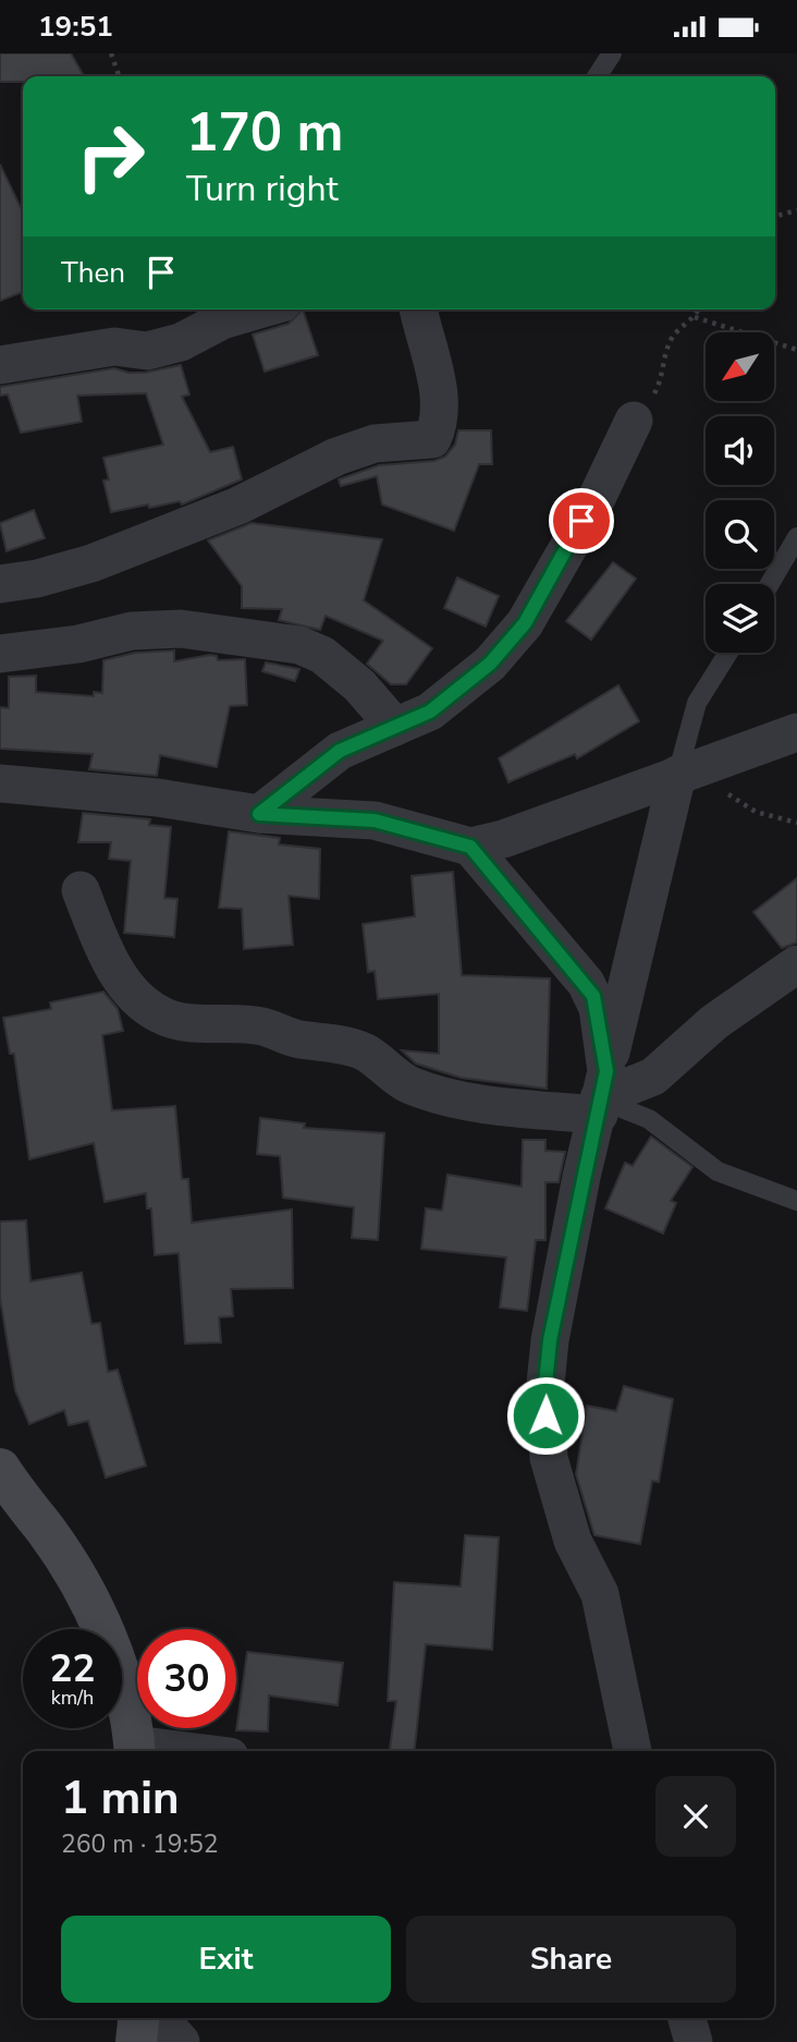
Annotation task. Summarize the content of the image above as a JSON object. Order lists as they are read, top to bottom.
{
  "north": "bottom left",
  "page": {
    "status": "19:51",
    "turn": ["170 m", "Turn right"],
    "then": "Then",
    "speed": "22 km/h",
    "limit": "30",
    "heading": ["1 min", "260 m · 19:52"],
    "buttons": ["Exit", "Share"]
  }
}
